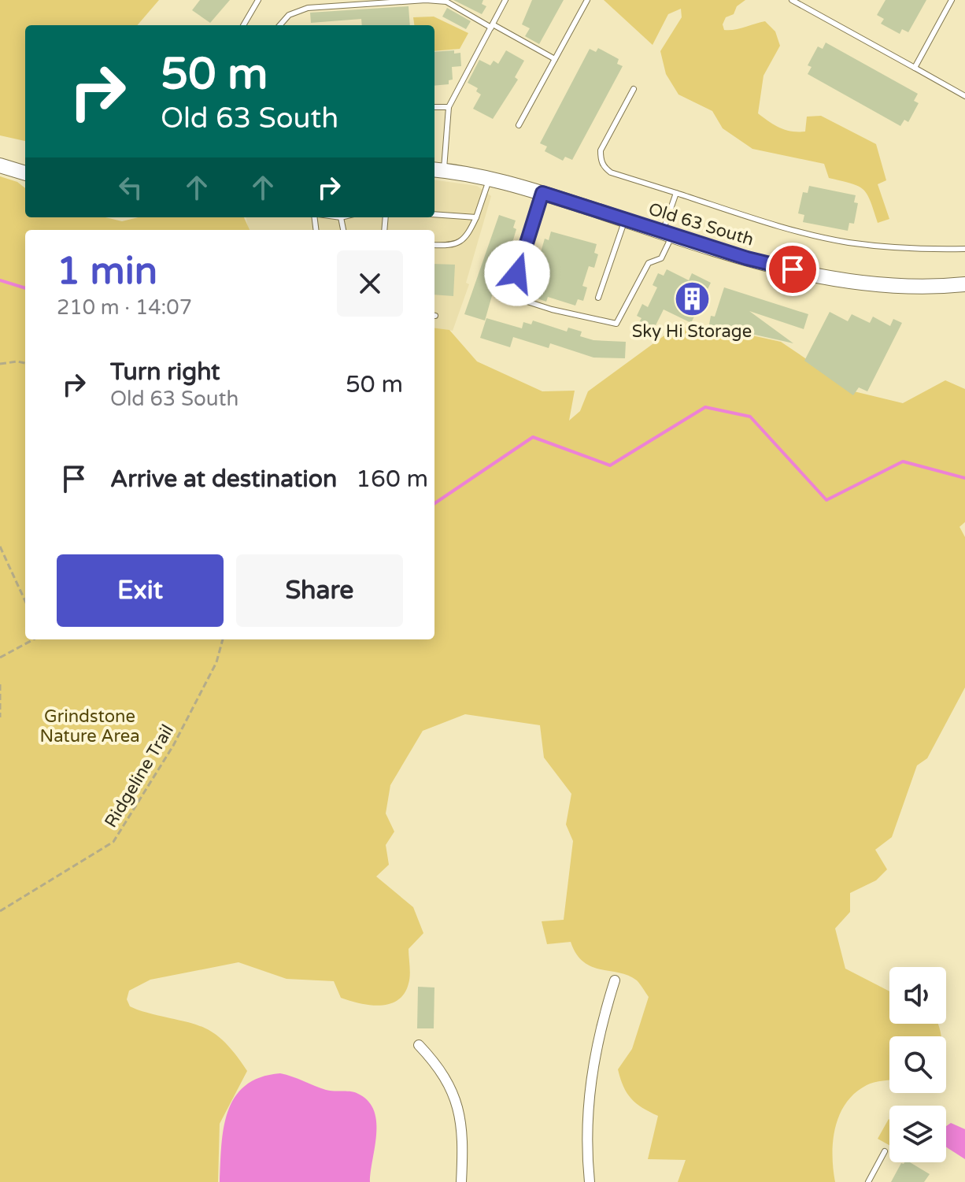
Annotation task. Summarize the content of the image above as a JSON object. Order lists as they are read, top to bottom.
{
  "streets": {
    "main road": ["Old 63 South"],
    "path": ["Ridgeline Trail"]
  },
  "parks": ["Grindstone Nature Area"],
  "places": {
    "building": ["Sky Hi Storage"]
  },
  "page": {
    "turn": ["50 m", "Old 63 South"],
    "heading": ["1 min", "210 m · 14:07"],
    "list": [
      {
        "name": "Turn right",
        "note": "Old 63 South",
        "value": "50 m"
      },
      {
        "name": "Arrive at destination",
        "value": "160 m"
      }
    ],
    "buttons": ["Exit", "Share"]
  }
}
